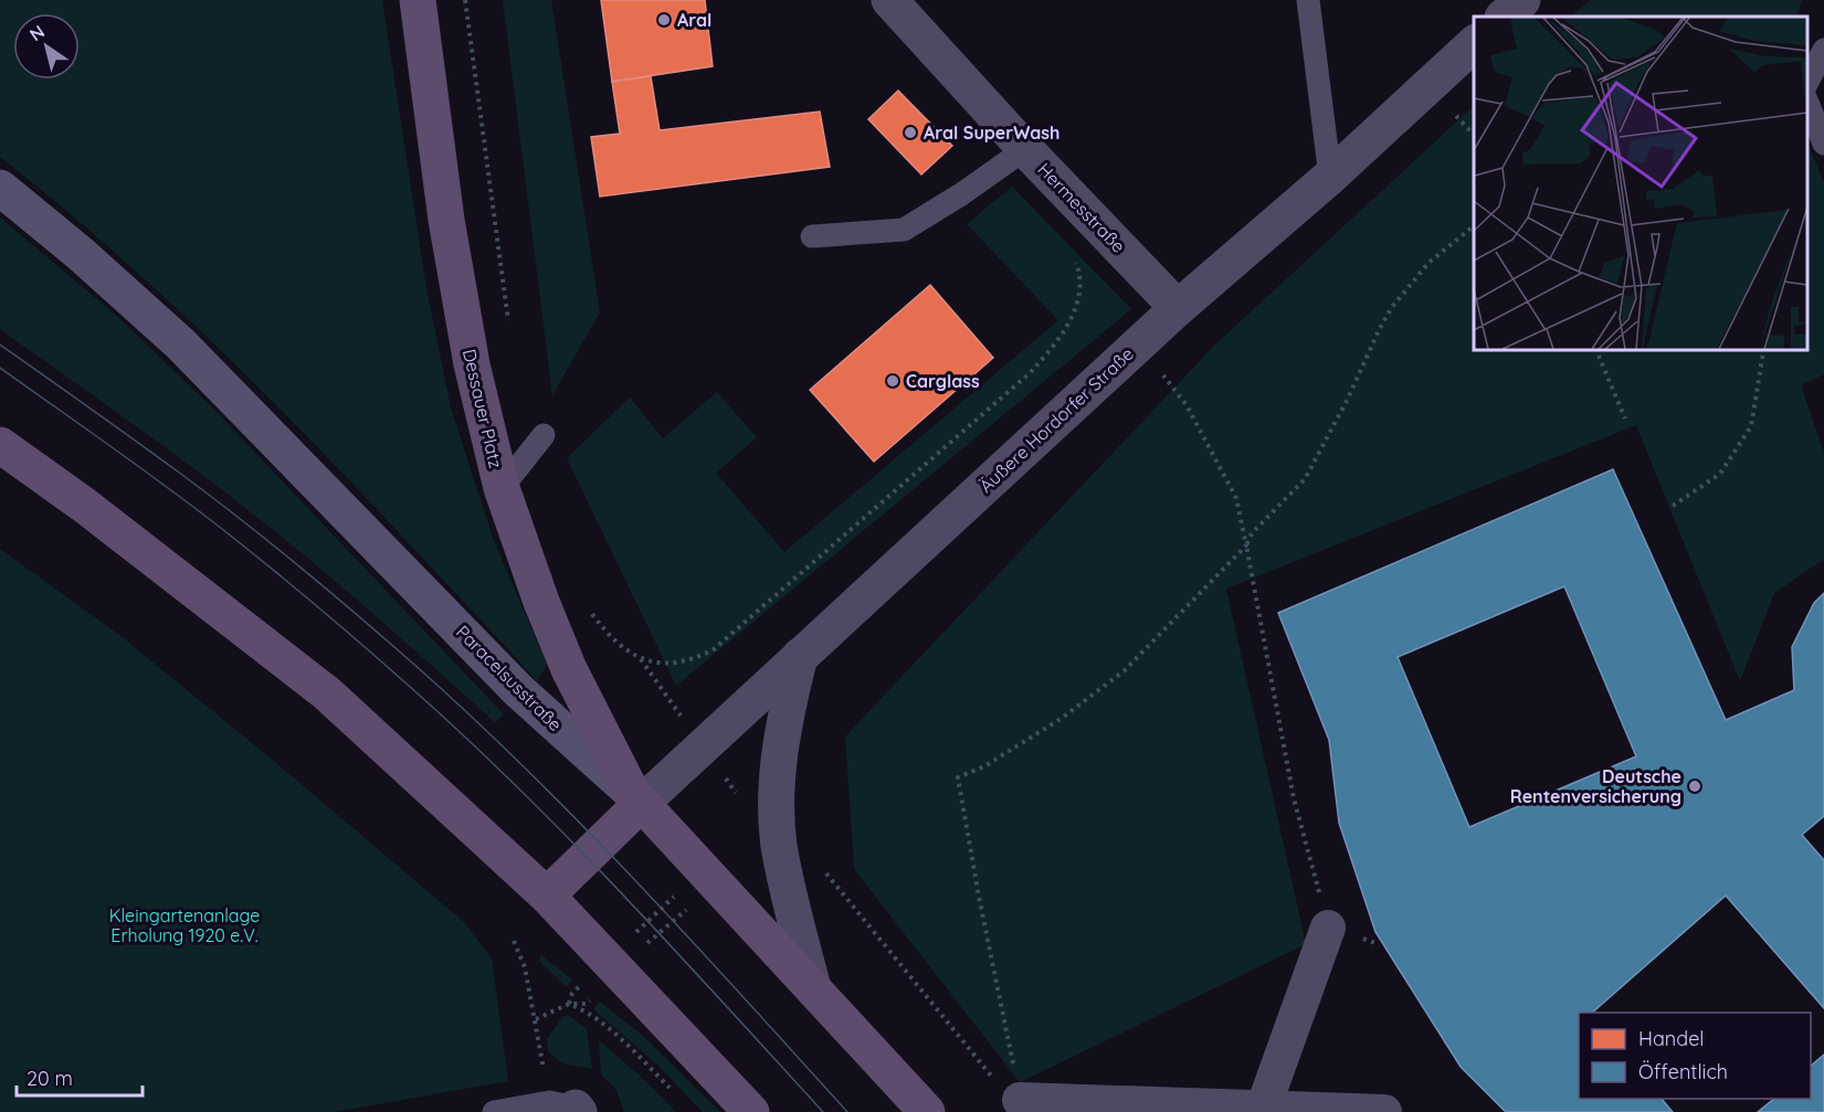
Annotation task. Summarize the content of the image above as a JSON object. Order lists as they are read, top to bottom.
{
  "streets": {
    "main road": ["Dessauer Platz", "Paracelsusstraße"],
    "street": ["Hermesstraße", "Äußere Hordorfer Straße"]
  },
  "crossings": [
    ["Hermesstraße", "Äußere Hordorfer Straße"],
    ["Dessauer Platz", "Äußere Hordorfer Straße"],
    ["Dessauer Platz", "Paracelsusstraße"],
    ["Äußere Hordorfer Straße", "Paracelsusstraße"]
  ],
  "parks": ["Kleingartenanlage Erholung 1920 e.V."],
  "places": [
    "Aral",
    "Aral SuperWash",
    "Carglass",
    "Deutsche Rentenversicherung"
  ],
  "legend": ["Handel", "Öffentlich"],
  "scale_bar": "20 m",
  "north": "top left"
}
